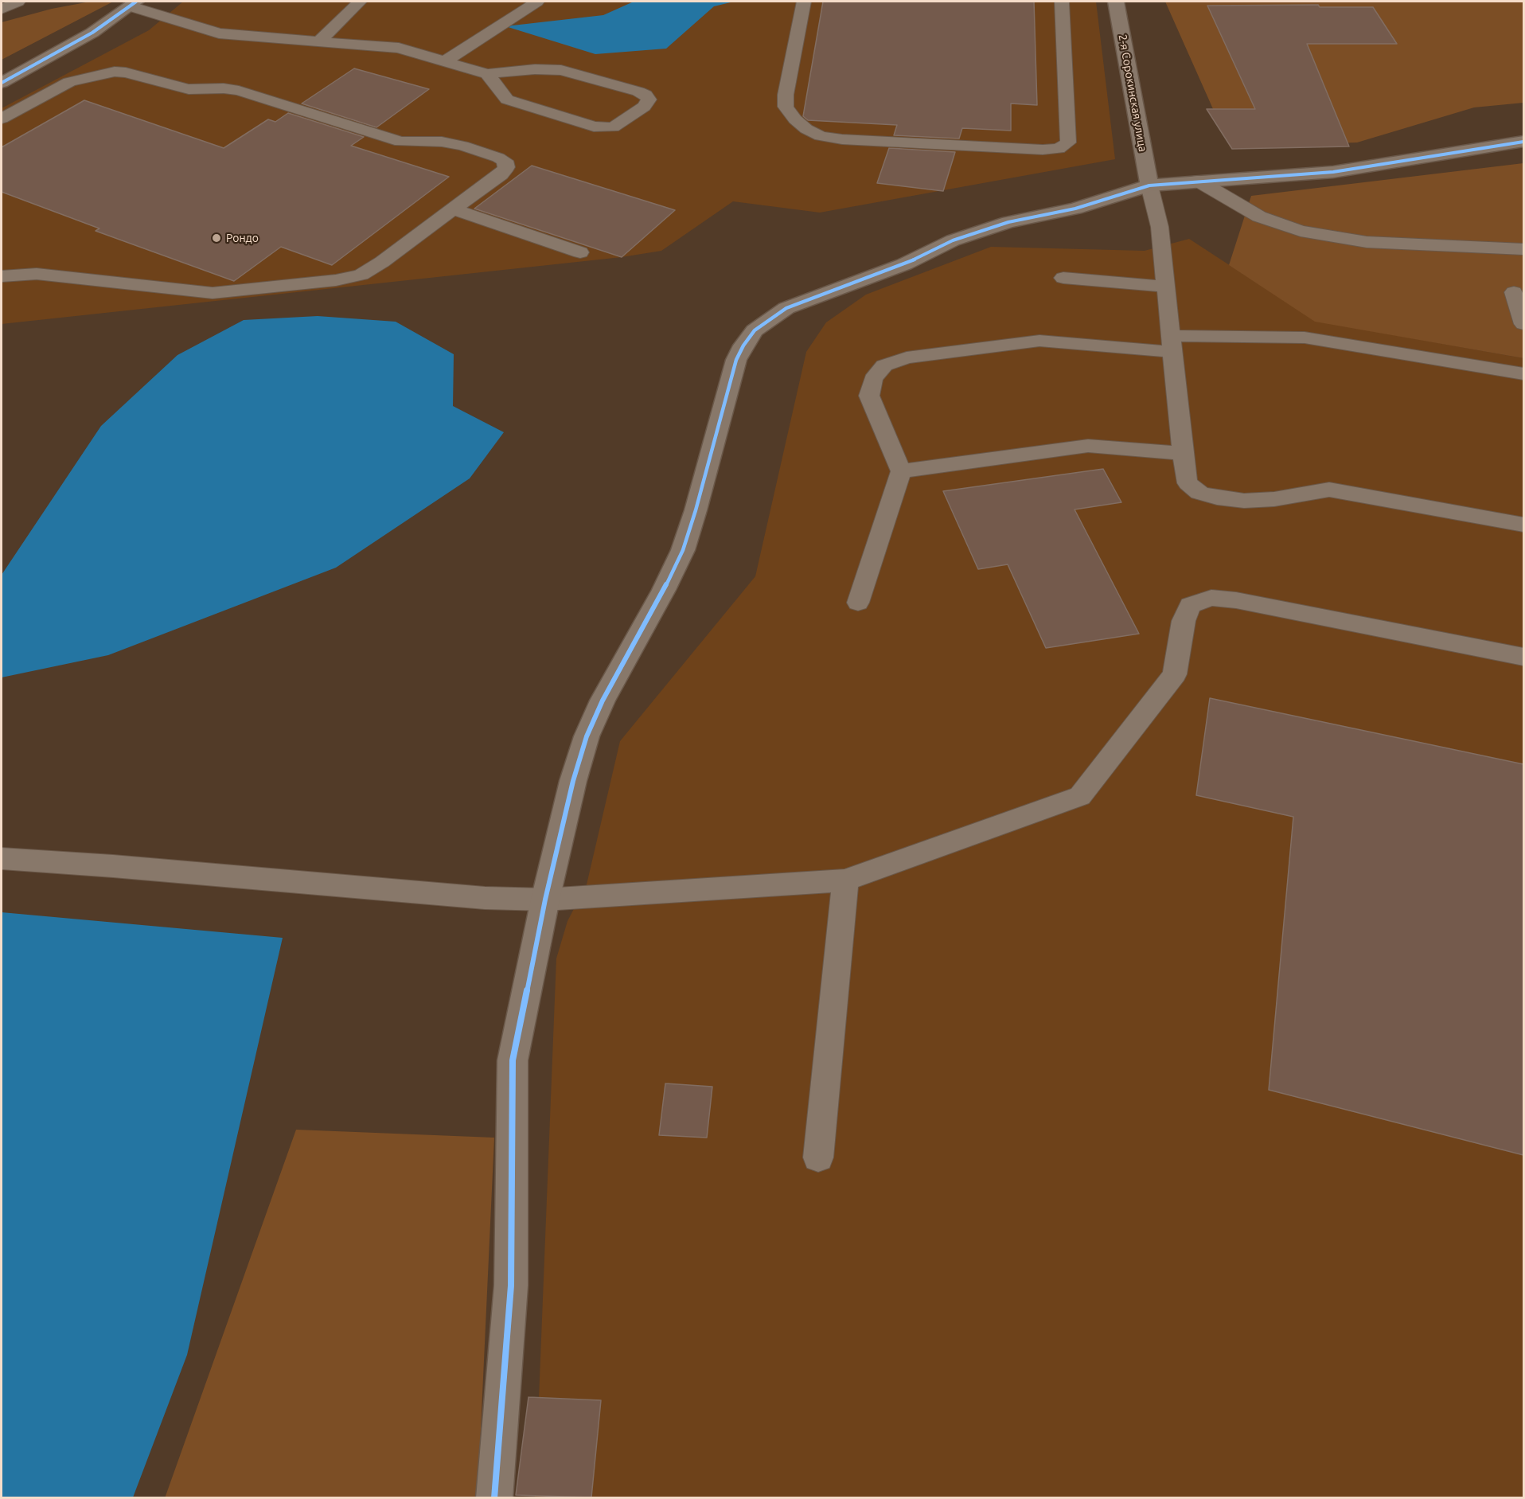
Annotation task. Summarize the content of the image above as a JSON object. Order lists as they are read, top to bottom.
{
  "streets": {
    "street": ["2-я Сорокинская улица"]
  },
  "places": ["Рондо"]
}
